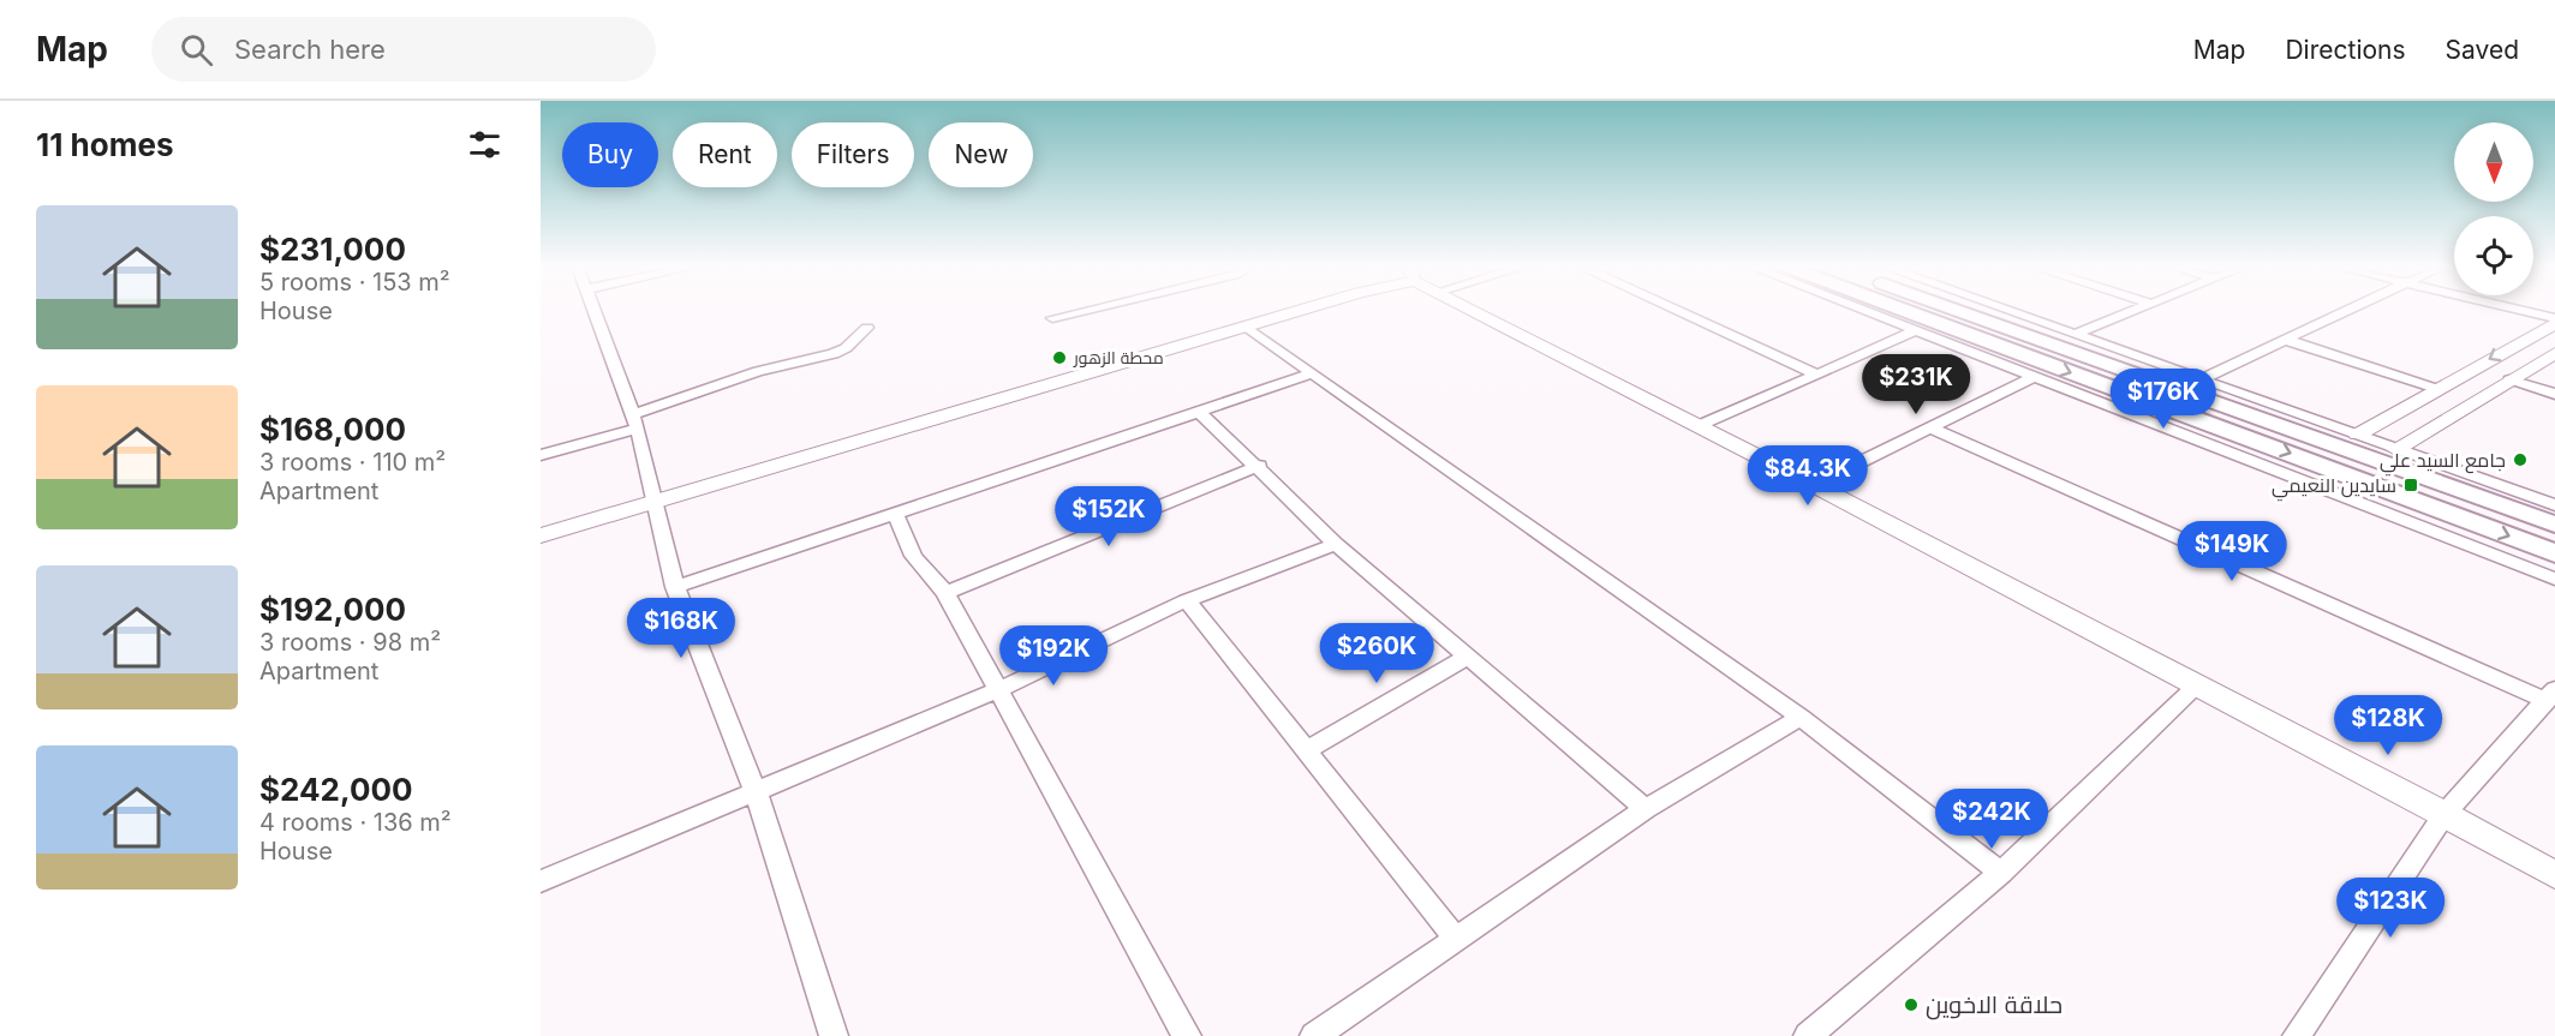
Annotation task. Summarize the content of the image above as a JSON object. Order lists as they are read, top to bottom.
{
  "places": {
    "other": ["محطة الزهور", "جامع السيد علي", "حلاقة الاخوين"],
    "transit": ["سايدين النعيمي"]
  },
  "north": "bottom",
  "page": {
    "header": "Map",
    "search": "Search here",
    "nav": ["Map", "Directions", "Saved"],
    "heading": "11 homes",
    "chip": [
      "Buy",
      "Rent",
      "Filters",
      "New"
    ],
    "list": [
      {
        "name": "$231,000",
        "note": "5 rooms · 153 m² · House"
      },
      {
        "name": "$168,000",
        "note": "3 rooms · 110 m² · Apartment"
      },
      {
        "name": "$192,000",
        "note": "3 rooms · 98 m² · Apartment"
      },
      {
        "name": "$242,000",
        "note": "4 rooms · 136 m² · House"
      }
    ],
    "price": [
      "$231K",
      "$176K",
      "$84.3K",
      "$152K",
      "$149K",
      "$168K",
      "$260K",
      "$192K",
      "$128K",
      "$242K",
      "$123K"
    ]
  }
}
